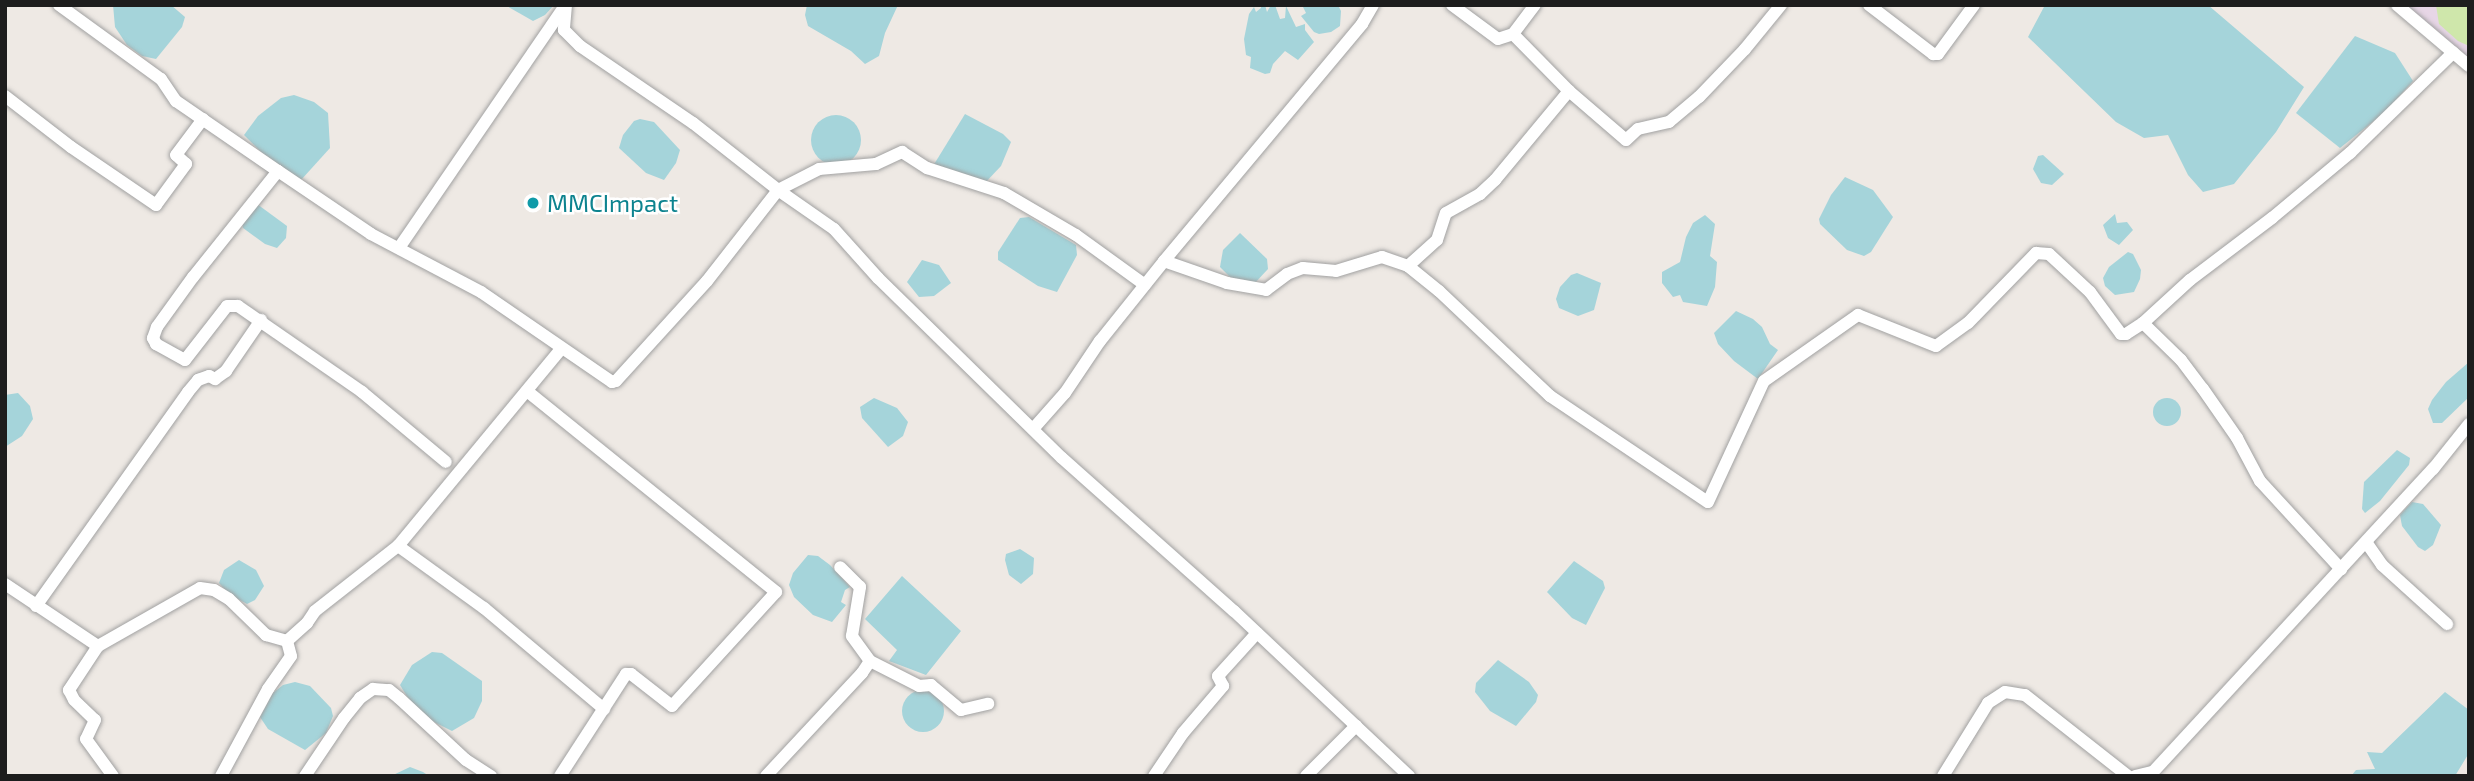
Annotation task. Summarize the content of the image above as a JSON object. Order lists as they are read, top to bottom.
{
  "places": ["MMCImpact"]
}
